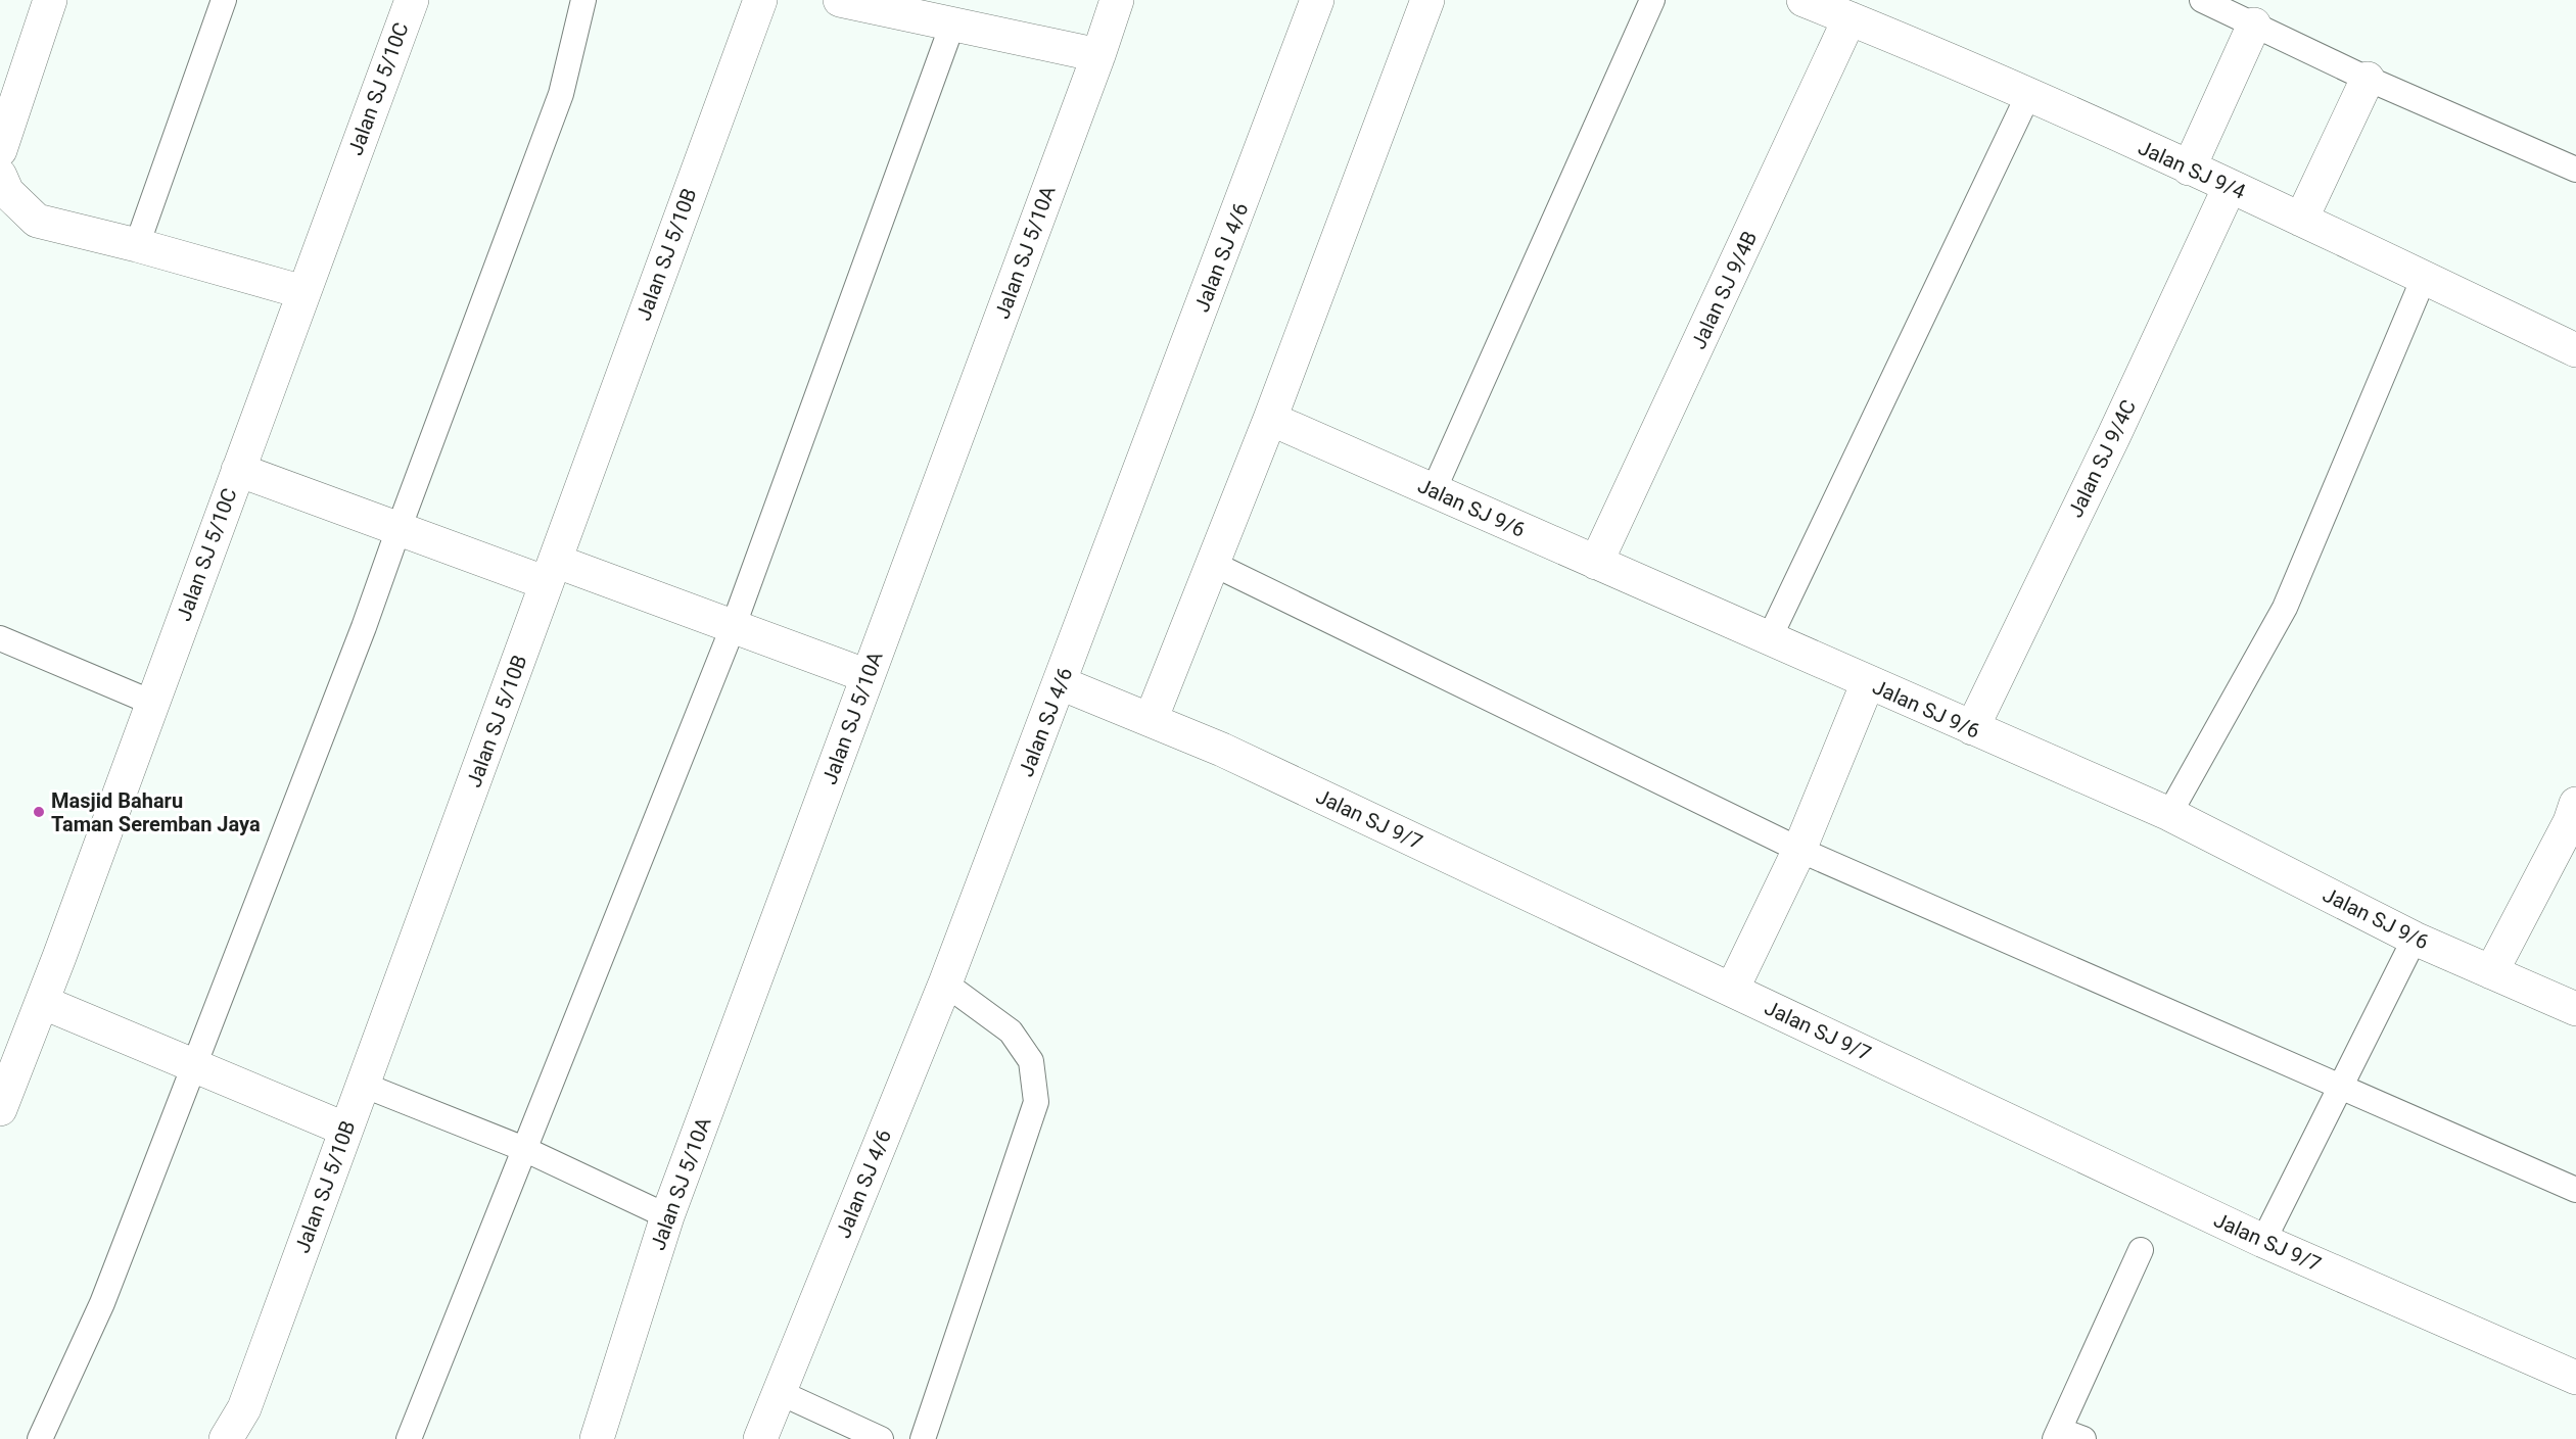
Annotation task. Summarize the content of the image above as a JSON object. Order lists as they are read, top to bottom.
{
  "streets": {
    "street": [
      "Jalan SJ 5/10C",
      "Jalan SJ 9/4",
      "Jalan SJ 5/10A",
      "Jalan SJ 5/10B",
      "Jalan SJ 4/6",
      "Jalan SJ 9/4B",
      "Jalan SJ 9/4C",
      "Jalan SJ 9/6",
      "Jalan SJ 9/7"
    ]
  },
  "crossings": [
    ["Jalan SJ 9/4", "Jalan SJ 9/4B"],
    ["Jalan SJ 9/4", "Jalan SJ 9/4C"],
    ["Jalan SJ 4/6", "Jalan SJ 9/7"],
    ["Jalan SJ 9/4B", "Jalan SJ 9/6"],
    ["Jalan SJ 9/4C", "Jalan SJ 9/6"]
  ],
  "places": ["Masjid Baharu Taman Seremban Jaya"]
}
